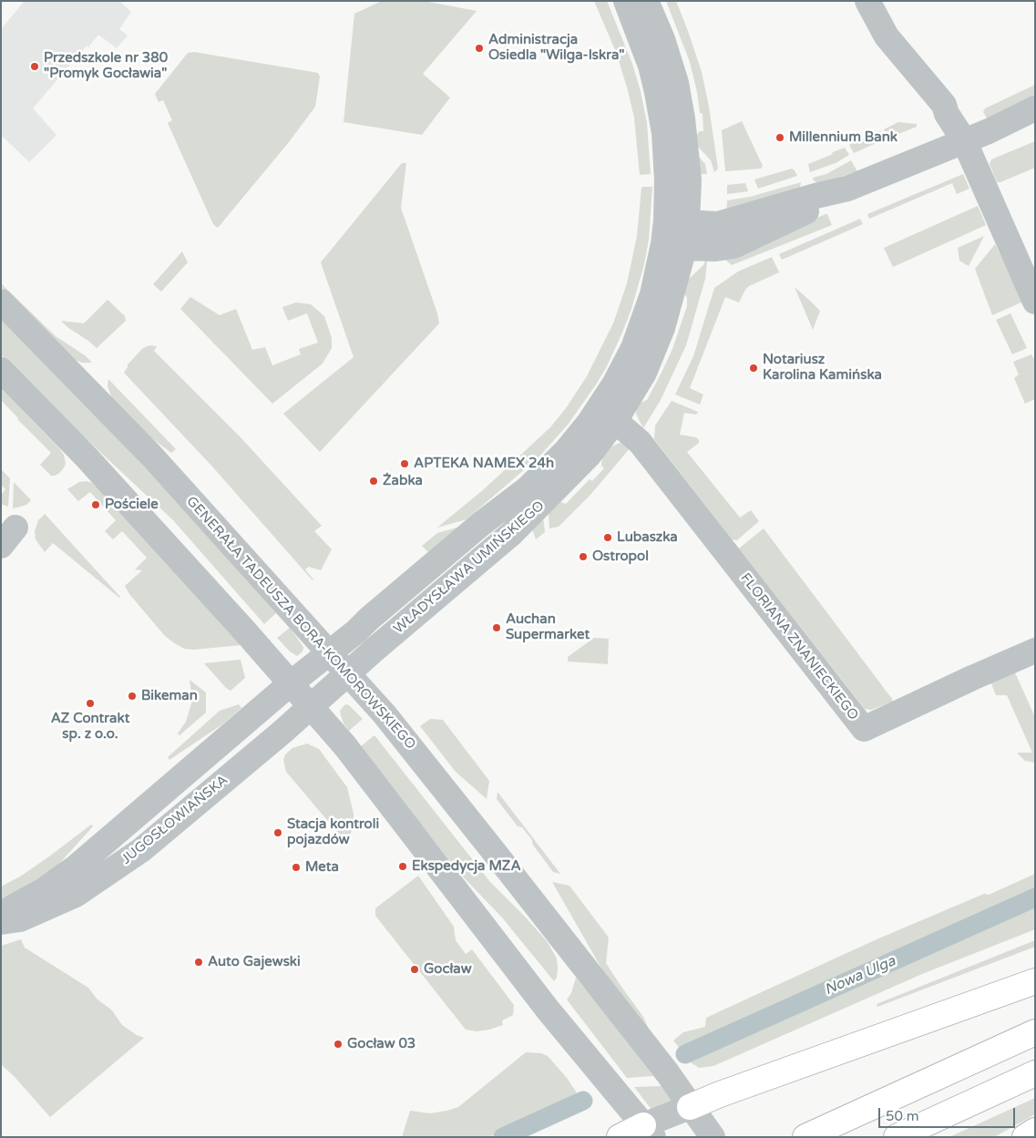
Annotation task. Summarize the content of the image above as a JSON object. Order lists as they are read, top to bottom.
{
  "streets": {
    "street": [
      "WŁADYSŁAWA UMIŃSKIEGO",
      "GENERAŁA TADEUSZA BORA-KOMOROWSKIEGO",
      "FLORIANA ZNANIECKIEGO",
      "JUGOSŁOWIAŃSKA"
    ]
  },
  "crossings": [
    ["WŁADYSŁAWA UMIŃSKIEGO", "GENERAŁA TADEUSZA BORA-KOMOROWSKIEGO"],
    ["WŁADYSŁAWA UMIŃSKIEGO", "FLORIANA ZNANIECKIEGO"],
    ["WŁADYSŁAWA UMIŃSKIEGO", "JUGOSŁOWIAŃSKA"]
  ],
  "water": ["Nowa Ulga"],
  "places": [
    "Administracja Osiedla \"Wilga-Iskra\"",
    "Przedszkole nr 380 \"Promyk Gocławia\"",
    "Millennium Bank",
    "Notariusz Karolina Kamińska",
    "APTEKA NAMEX 24h",
    "Żabka",
    "Pościele",
    "Lubaszka",
    "Ostropol",
    "Auchan Supermarket",
    "Bikeman",
    "AZ Contrakt sp. z o.o.",
    "Stacja kontroli pojazdów",
    "Ekspedycja MZA",
    "Meta",
    "Auto Gajewski",
    "Gocław",
    "Gocław 03"
  ],
  "scale_bar": "50 m"
}
